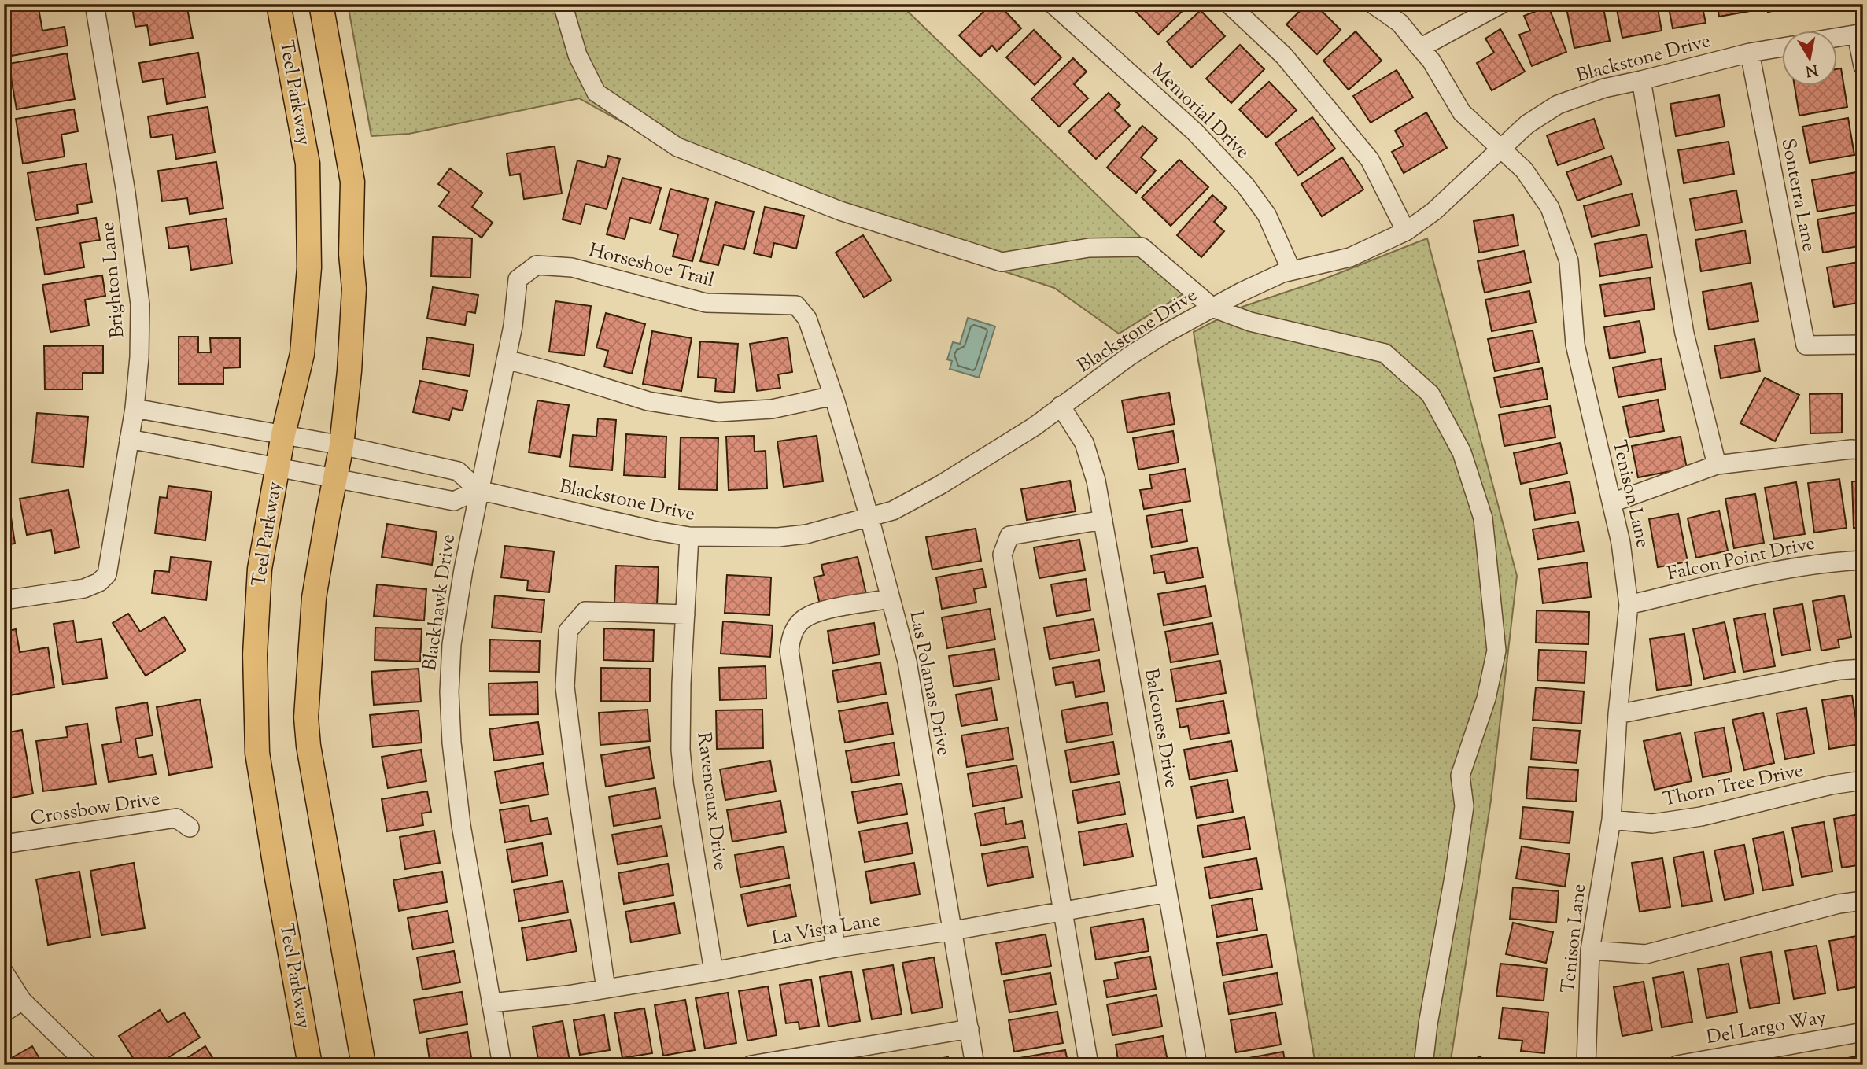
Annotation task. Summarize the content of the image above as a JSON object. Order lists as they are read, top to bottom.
{
  "streets": {
    "main road": ["Teel Parkway"],
    "street": [
      "Blackstone Drive",
      "Memorial Drive",
      "Sonterra Lane",
      "Horseshoe Trail",
      "Brighton Lane",
      "Tenison Lane",
      "Falcon Point Drive",
      "Blackhawk Drive",
      "Las Polamas Drive",
      "Balcones Drive",
      "Thorn Tree Drive",
      "Raveneaux Drive",
      "Crossbow Drive",
      "La Vista Lane",
      "Del Largo Way"
    ]
  },
  "crossings": [
    ["Blackstone Drive", "Teel Parkway"],
    ["Blackstone Drive", "Memorial Drive"],
    ["Blackstone Drive", "Sonterra Lane"],
    ["Blackstone Drive", "Brighton Lane"],
    ["Blackstone Drive", "Tenison Lane"],
    ["Blackstone Drive", "Blackhawk Drive"],
    ["Blackstone Drive", "Las Polamas Drive"],
    ["Blackstone Drive", "Balcones Drive"],
    ["Blackstone Drive", "Raveneaux Drive"],
    ["Horseshoe Trail", "Blackhawk Drive"],
    ["Horseshoe Trail", "Las Polamas Drive"],
    ["Tenison Lane", "Falcon Point Drive"],
    ["Tenison Lane", "Thorn Tree Drive"],
    ["Blackhawk Drive", "La Vista Lane"],
    ["Las Polamas Drive", "La Vista Lane"],
    ["Balcones Drive", "La Vista Lane"],
    ["Raveneaux Drive", "La Vista Lane"]
  ],
  "north": "bottom"
}
